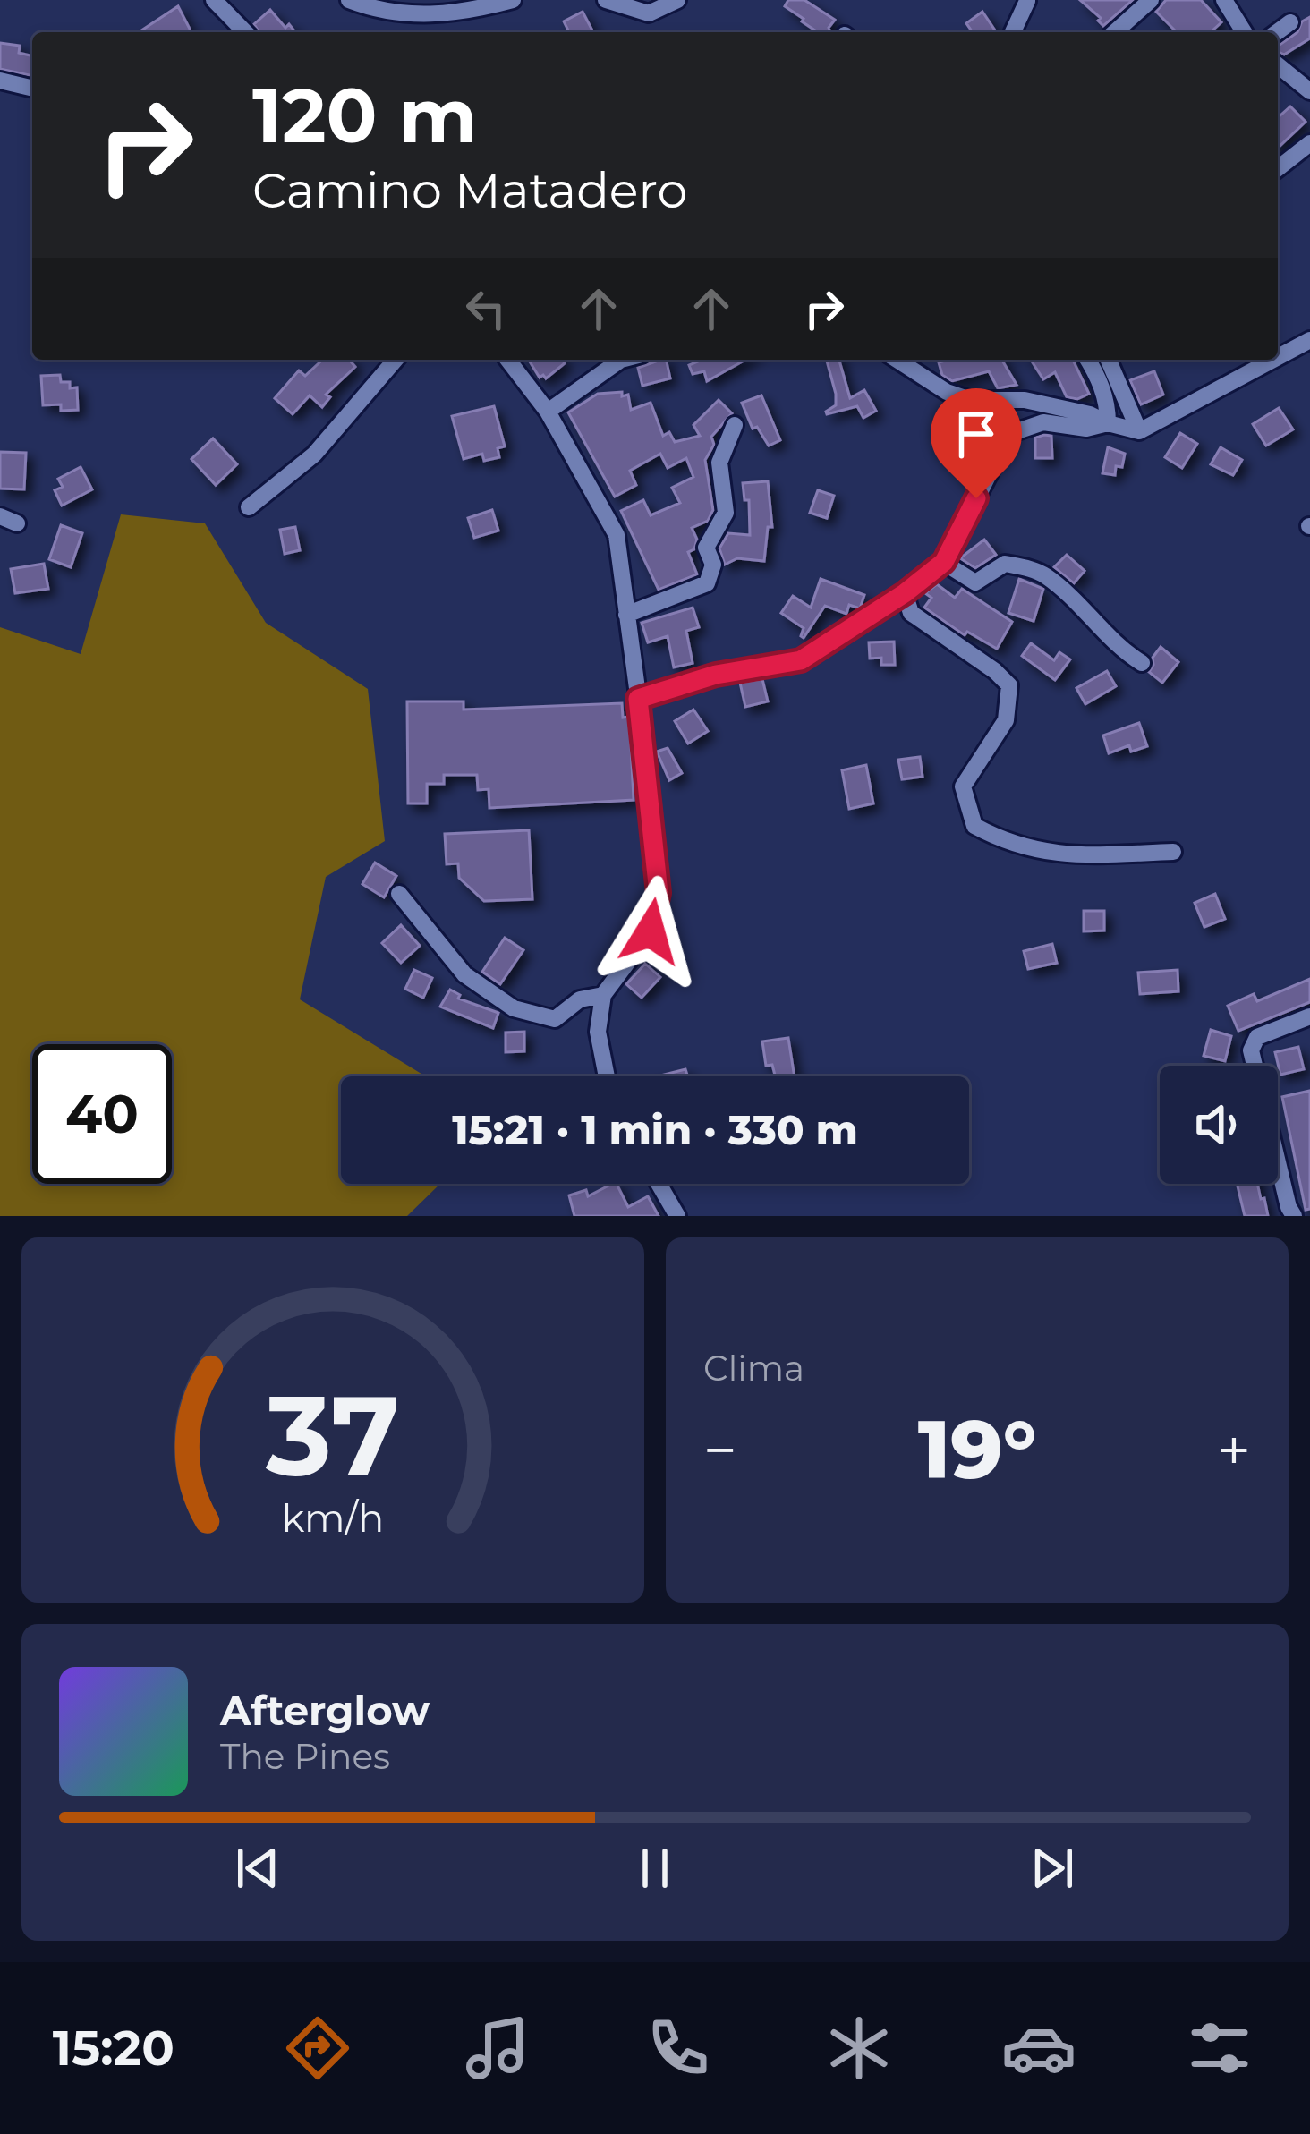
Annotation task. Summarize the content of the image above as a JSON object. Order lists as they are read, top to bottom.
{
  "page": {
    "turn": ["120 m", "Camino Matadero"],
    "limit": "40",
    "trip": "15:21 · 1 min · 330 m",
    "tile": "Clima",
    "heat": ["−", "19°", "+"],
    "song": ["Afterglow", "The Pines"],
    "tabs": "15:20",
    "gauge": ["37", "km/h"]
  }
}
